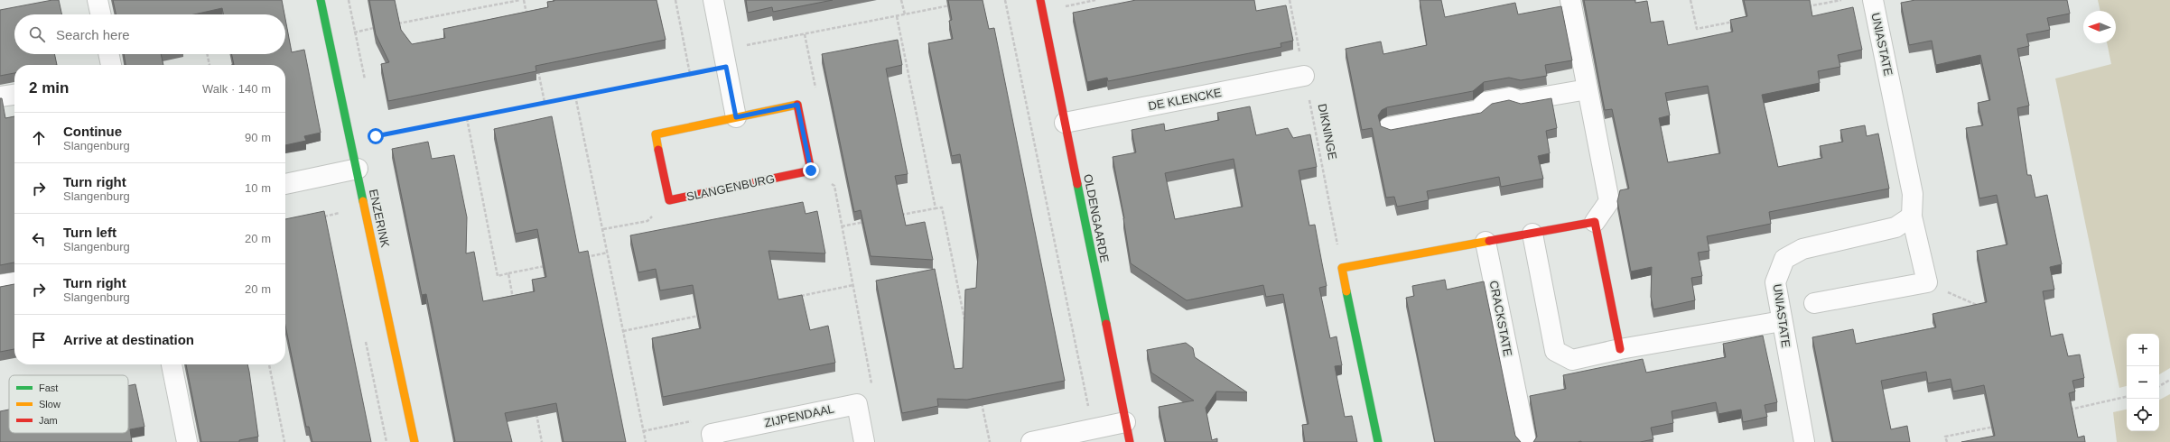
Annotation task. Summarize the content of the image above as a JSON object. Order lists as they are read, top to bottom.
{
  "streets": {
    "street": [
      "UNIASTATE",
      "DE KLENCKE",
      "SLANGENBURG",
      "ENZERINK",
      "OLDENGAARDE",
      "CRACKSTATE",
      "ZIJPENDAAL"
    ],
    "path": ["DIKNINGE"]
  },
  "crossings": [
    ["DE KLENCKE", "DIKNINGE"],
    ["DE KLENCKE", "OLDENGAARDE"]
  ],
  "legend": ["Fast", "Slow", "Jam"],
  "north": "left",
  "page": {
    "search": "Search here",
    "heading": ["2 min", "Walk · 140 m"],
    "list": [
      ["Continue", "Slangenburg", "90 m"],
      ["Turn right", "Slangenburg", "10 m"],
      ["Turn left", "Slangenburg", "20 m"],
      ["Turn right", "Slangenburg", "20 m"],
      "Arrive at destination"
    ],
    "map_buttons": ["+", "−"]
  }
}
